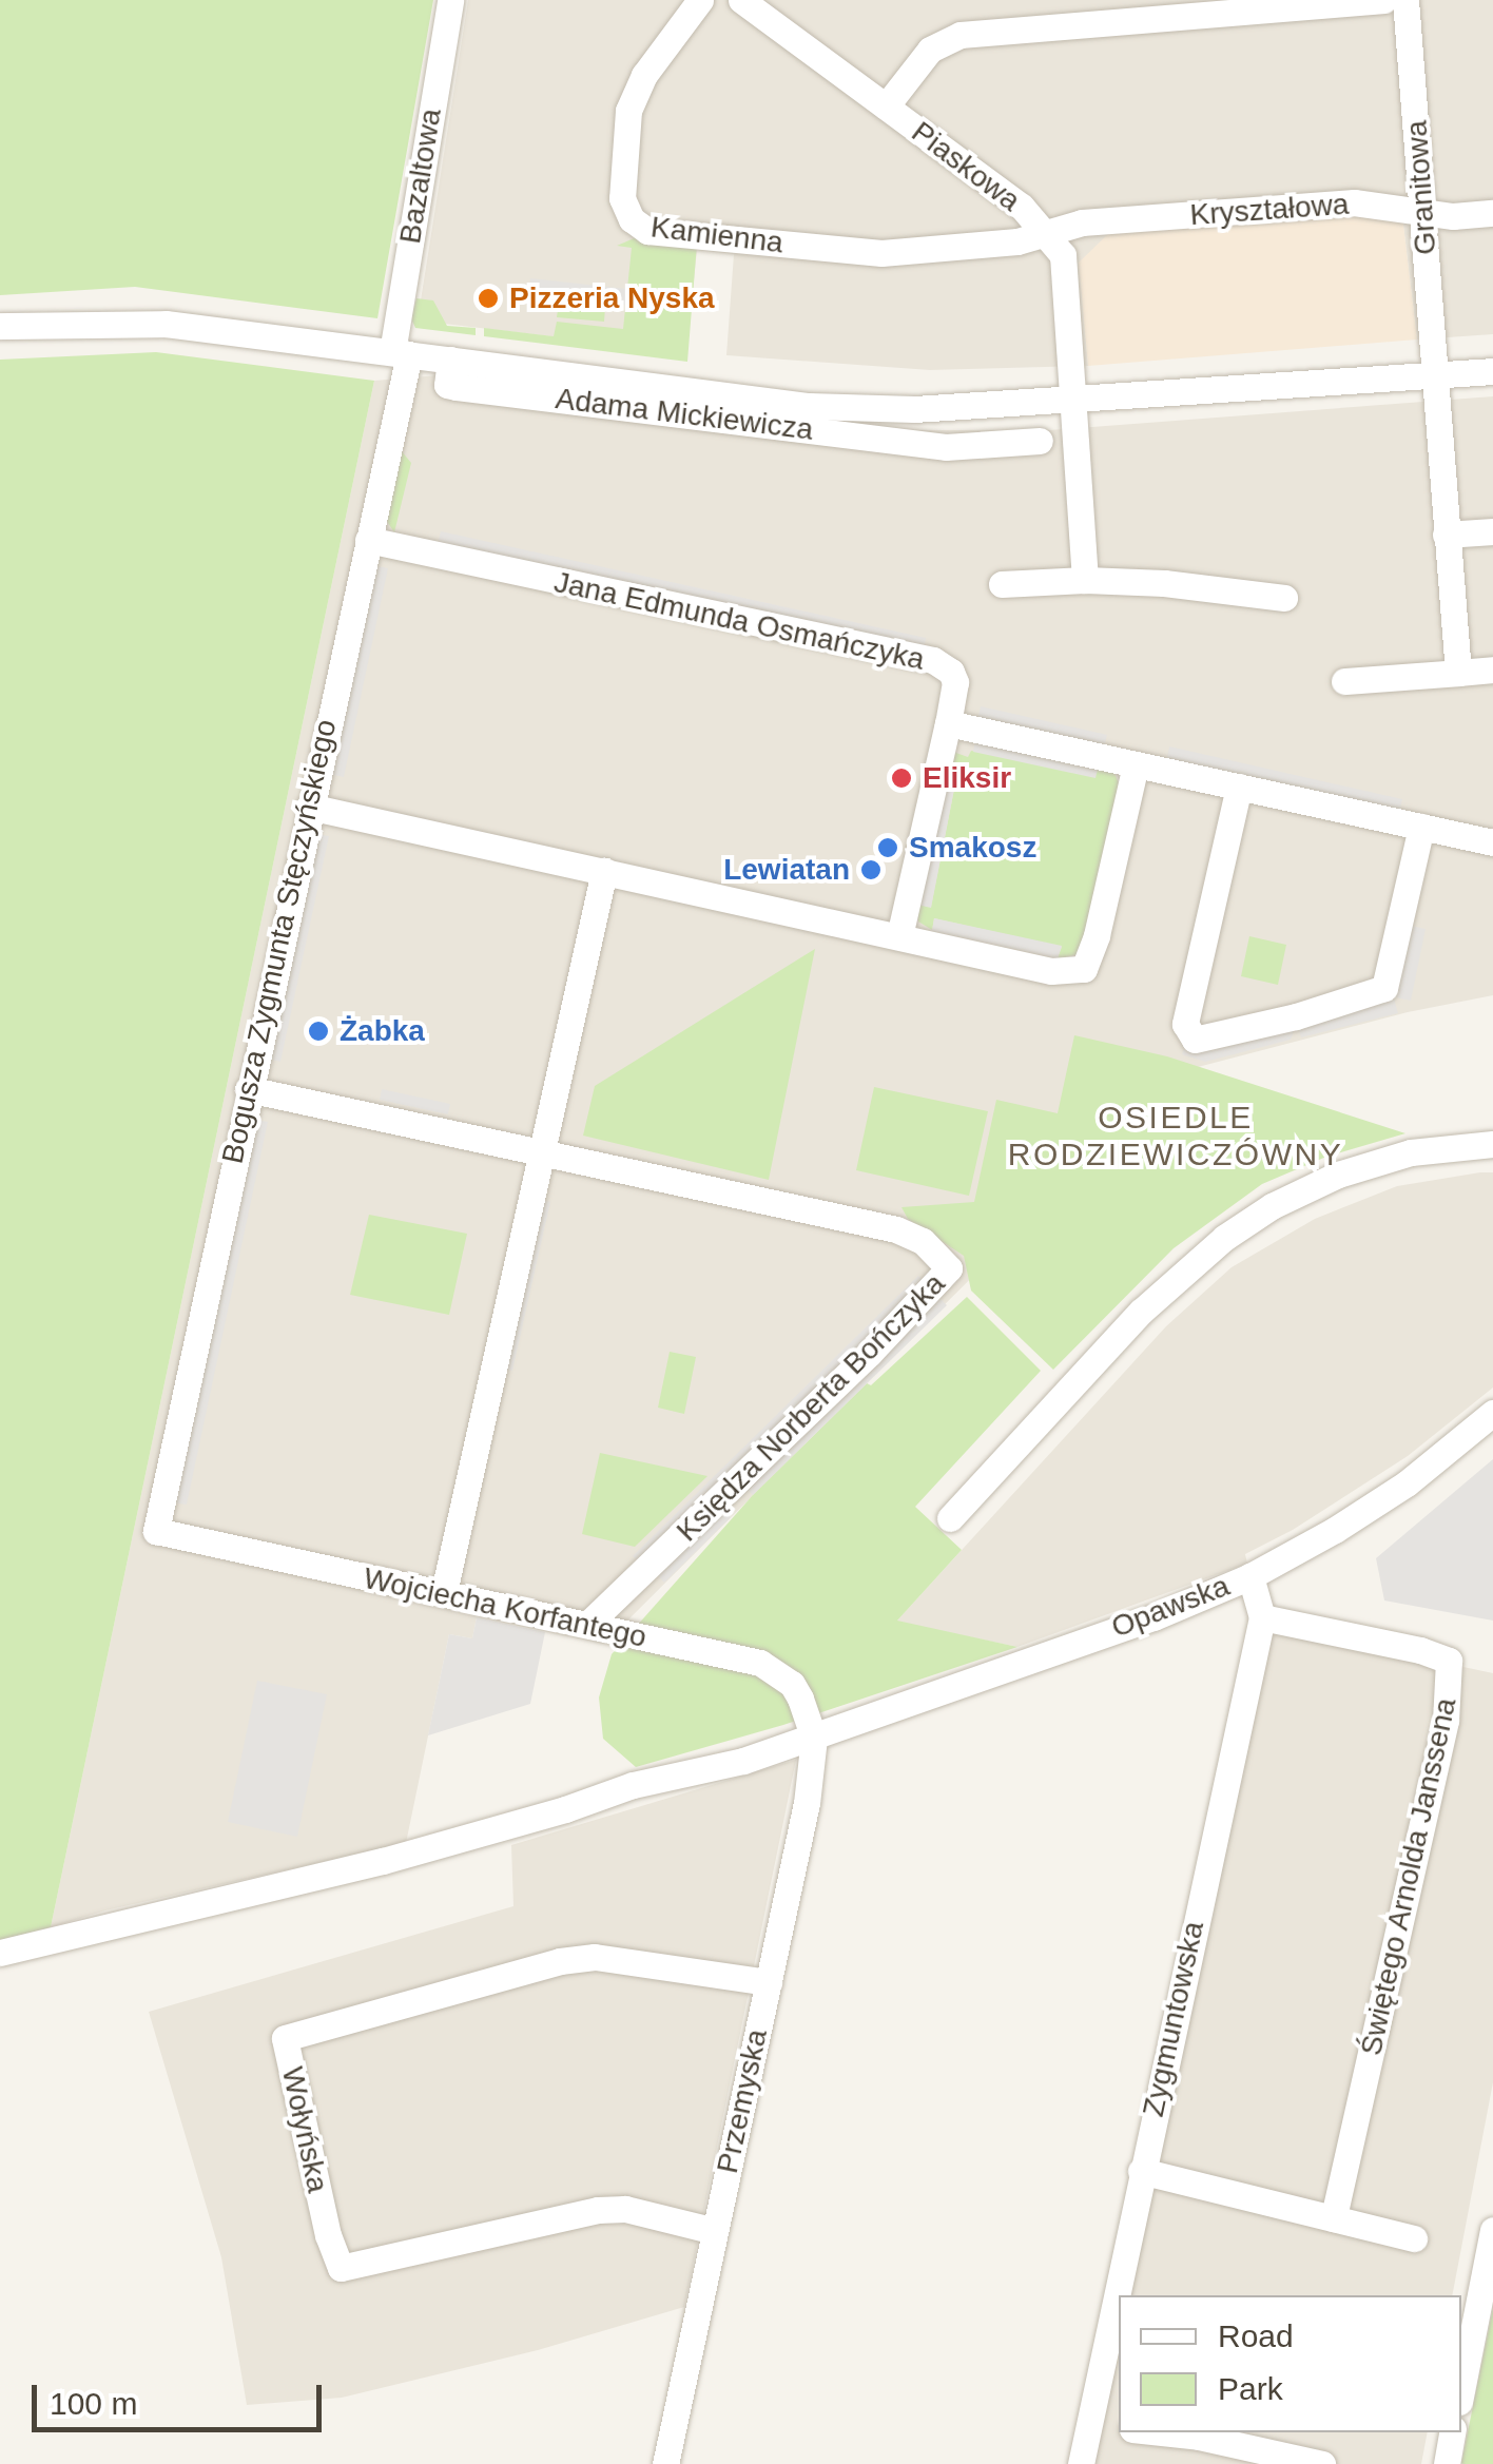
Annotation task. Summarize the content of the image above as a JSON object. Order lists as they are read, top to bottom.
{
  "streets": {
    "street": [
      "Piaskowa",
      "Bazaltowa",
      "Granitowa",
      "Kryształowa",
      "Kamienna",
      "Adama Mickiewicza",
      "Jana Edmunda Osmańczyka",
      "Bogusza Zygmunta Stęczyńskiego",
      "Księdza Norberta Bończyka",
      "Opawska",
      "Wojciecha Korfantego",
      "Świętego Arnolda Janssena",
      "Zygmuntowska",
      "Przemyska",
      "Wołyńska"
    ]
  },
  "crossings": [
    ["Piaskowa", "Kryształowa"],
    ["Piaskowa", "Kamienna"],
    ["Piaskowa", "Adama Mickiewicza"],
    ["Bazaltowa", "Adama Mickiewicza"],
    ["Bazaltowa", "Bogusza Zygmunta Stęczyńskiego"],
    ["Granitowa", "Kryształowa"],
    ["Granitowa", "Adama Mickiewicza"],
    ["Kryształowa", "Kamienna"],
    ["Adama Mickiewicza", "Bogusza Zygmunta Stęczyńskiego"],
    ["Jana Edmunda Osmańczyka", "Bogusza Zygmunta Stęczyńskiego"],
    ["Bogusza Zygmunta Stęczyńskiego", "Księdza Norberta Bończyka"],
    ["Bogusza Zygmunta Stęczyńskiego", "Wojciecha Korfantego"],
    ["Księdza Norberta Bończyka", "Wojciecha Korfantego"],
    ["Opawska", "Wojciecha Korfantego"],
    ["Opawska", "Zygmuntowska"],
    ["Opawska", "Przemyska"],
    ["Wojciecha Korfantego", "Przemyska"],
    ["Świętego Arnolda Janssena", "Zygmuntowska"],
    ["Przemyska", "Wołyńska"]
  ],
  "districts": ["OSIEDLE RODZIEWICZÓWNY"],
  "places": [
    "Pizzeria Nyska",
    "Eliksir",
    "Smakosz",
    "Lewiatan",
    "Żabka"
  ],
  "legend": ["Road", "Park"],
  "scale_bar": "100 m"
}
